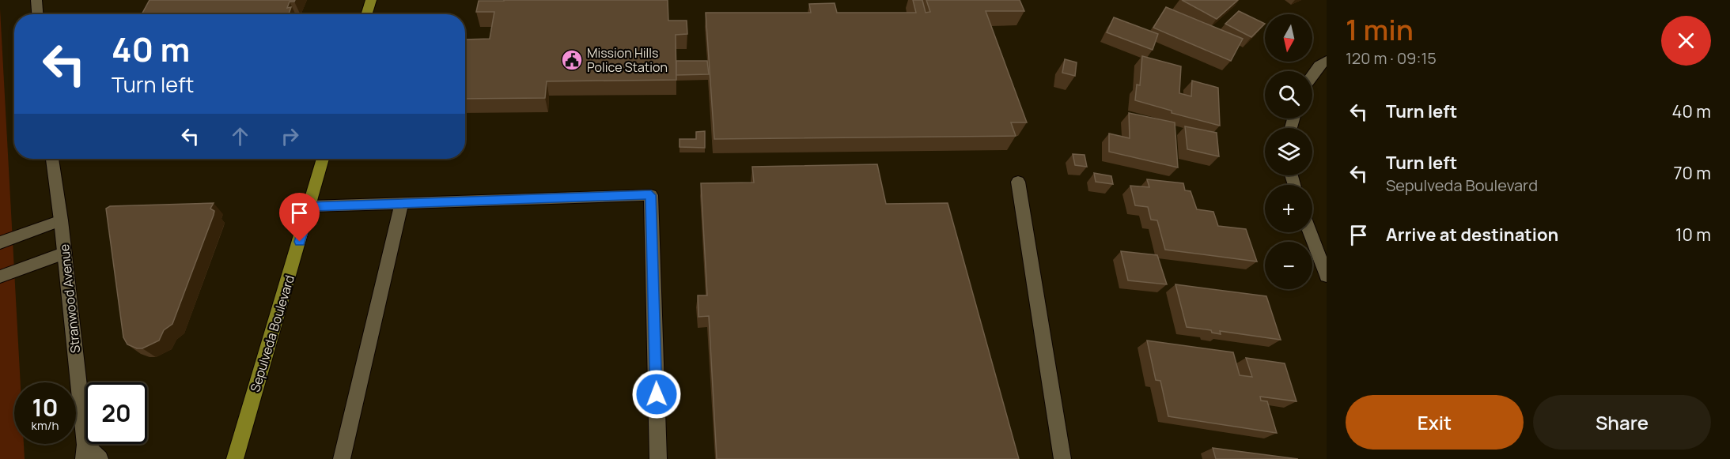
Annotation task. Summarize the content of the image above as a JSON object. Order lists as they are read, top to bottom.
{
  "streets": {
    "main road": ["Sepulveda Boulevard"],
    "street": ["Stranwood Avenue"]
  },
  "places": {
    "public building": ["Mission Hills Police Station"]
  },
  "north": "bottom",
  "page": {
    "heading": ["1 min", "120 m · 09:15"],
    "map_buttons": ["+", "−"],
    "turn": ["40 m", "Turn left"],
    "list": [
      {
        "name": "Turn left",
        "value": "40 m"
      },
      {
        "name": "Turn left",
        "note": "Sepulveda Boulevard",
        "value": "70 m"
      },
      {
        "name": "Arrive at destination",
        "value": "10 m"
      }
    ],
    "speed": "10 km/h",
    "limit": "20",
    "buttons": ["Exit", "Share"]
  }
}
